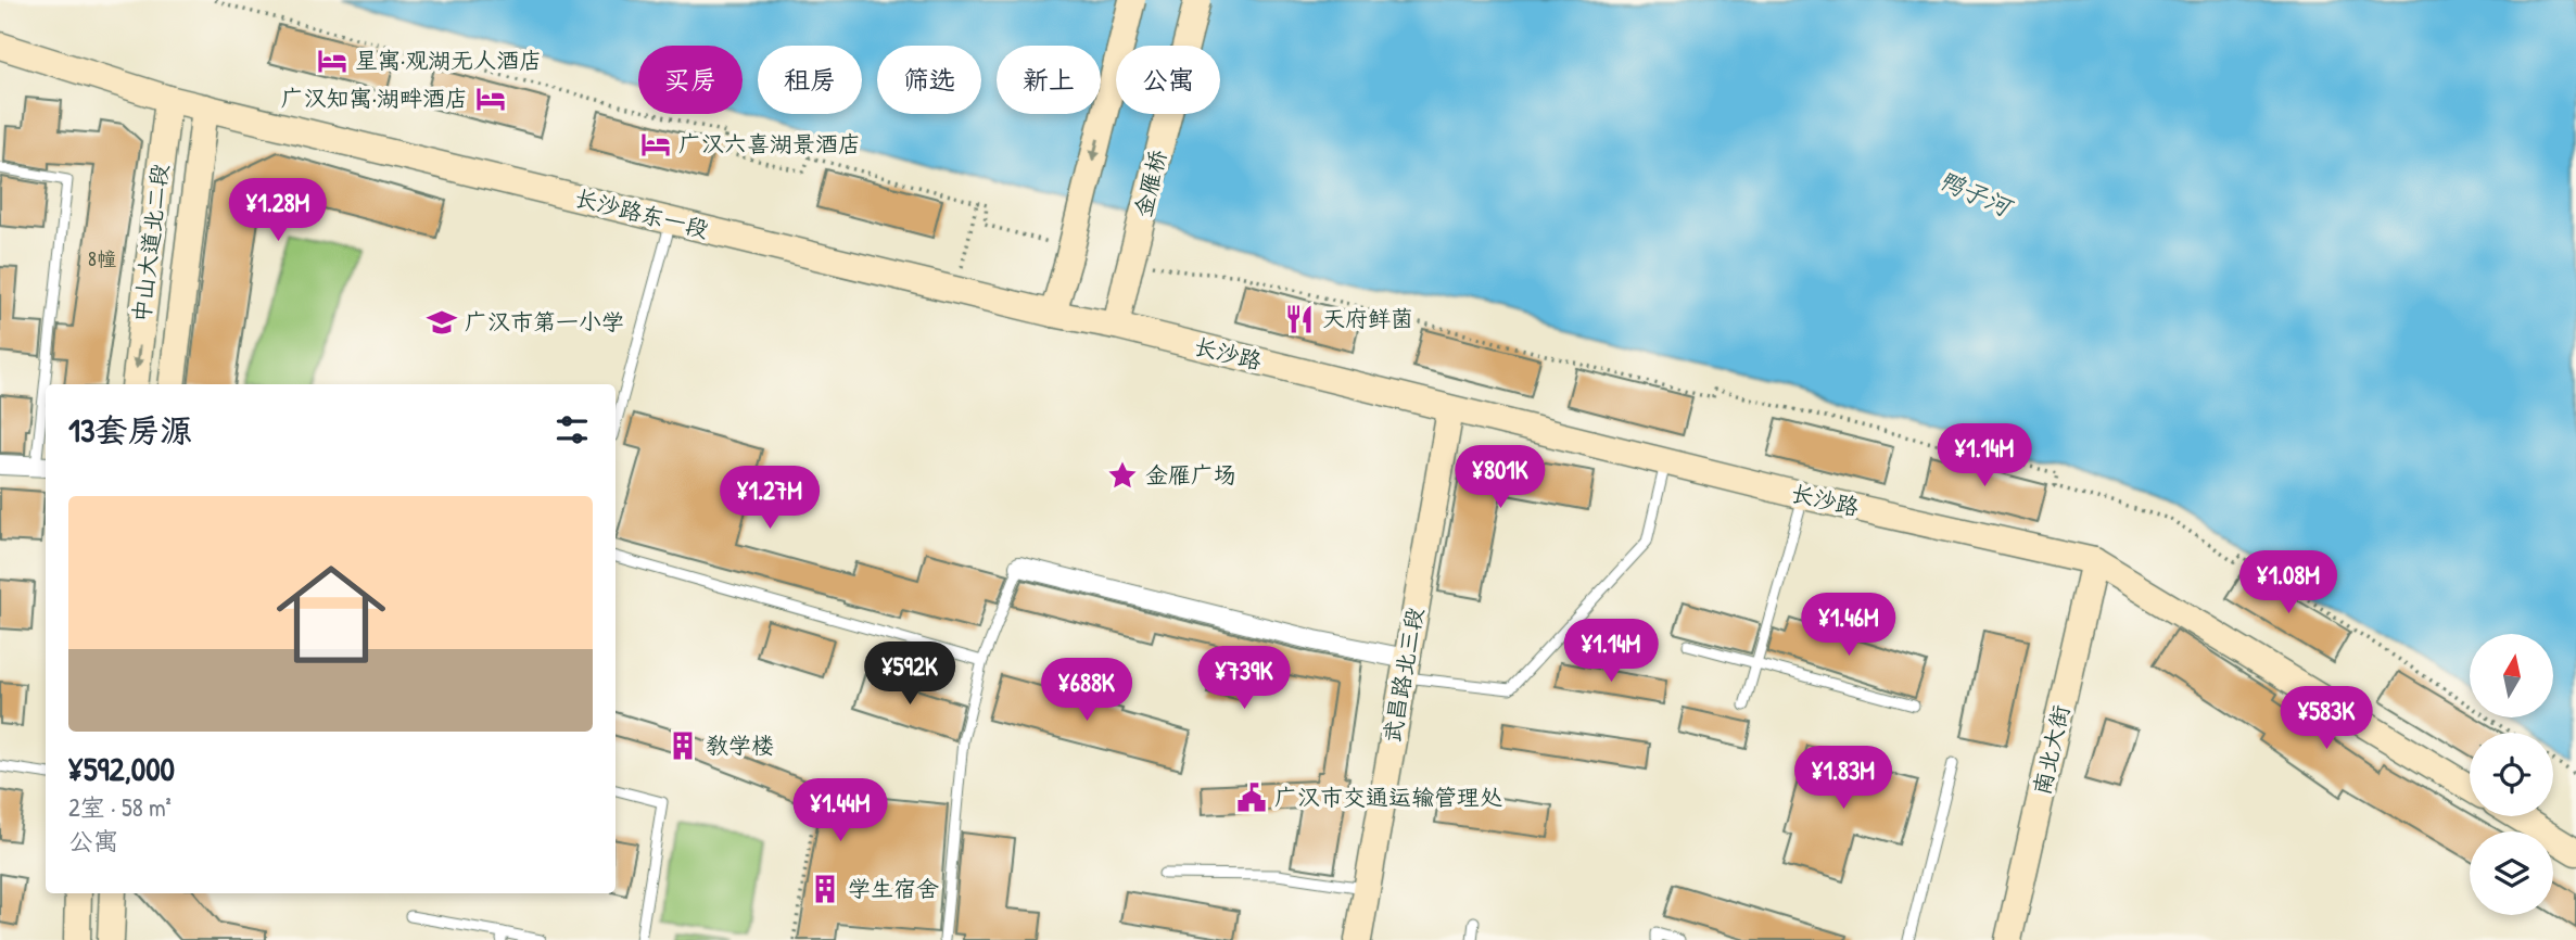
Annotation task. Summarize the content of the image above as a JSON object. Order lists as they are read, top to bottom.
{
  "streets": {
    "main road": [
      "金雁桥",
      "长沙路东一段",
      "中山大道北二段",
      "长沙路",
      "武昌路北三段",
      "南北大街"
    ]
  },
  "crossings": [
    ["金雁桥", "长沙路东一段"],
    ["金雁桥", "长沙路"],
    ["长沙路东一段", "中山大道北二段"],
    ["长沙路东一段", "长沙路"],
    ["长沙路", "武昌路北三段"],
    ["长沙路", "南北大街"]
  ],
  "water": ["鸭子河"],
  "places": {
    "hotel": ["星寓·观湖无人酒店", "广汉知寓·湖畔酒店", "广汉六喜湖景酒店"],
    "restaurant": ["天府鲜菌"],
    "school or university": ["广汉市第一小学"],
    "place": ["金雁广场"],
    "building": ["教学楼", "学生宿舍"],
    "public building": ["广汉市交通运输管理处"]
  },
  "house_numbers": ["8幢"],
  "north": "top",
  "page": {
    "chip": [
      "买房",
      "租房",
      "筛选",
      "新上",
      "公寓"
    ],
    "price": [
      "¥1.28M",
      "¥1.14M",
      "¥801K",
      "¥1.27M",
      "¥1.08M",
      "¥1.46M",
      "¥1.14M",
      "¥592K",
      "¥739K",
      "¥688K",
      "¥583K",
      "¥1.83M",
      "¥1.44M"
    ],
    "heading": "13套房源",
    "list": [
      {
        "name": "¥592,000",
        "note": "2室 · 58 m² · 公寓"
      }
    ]
  }
}
